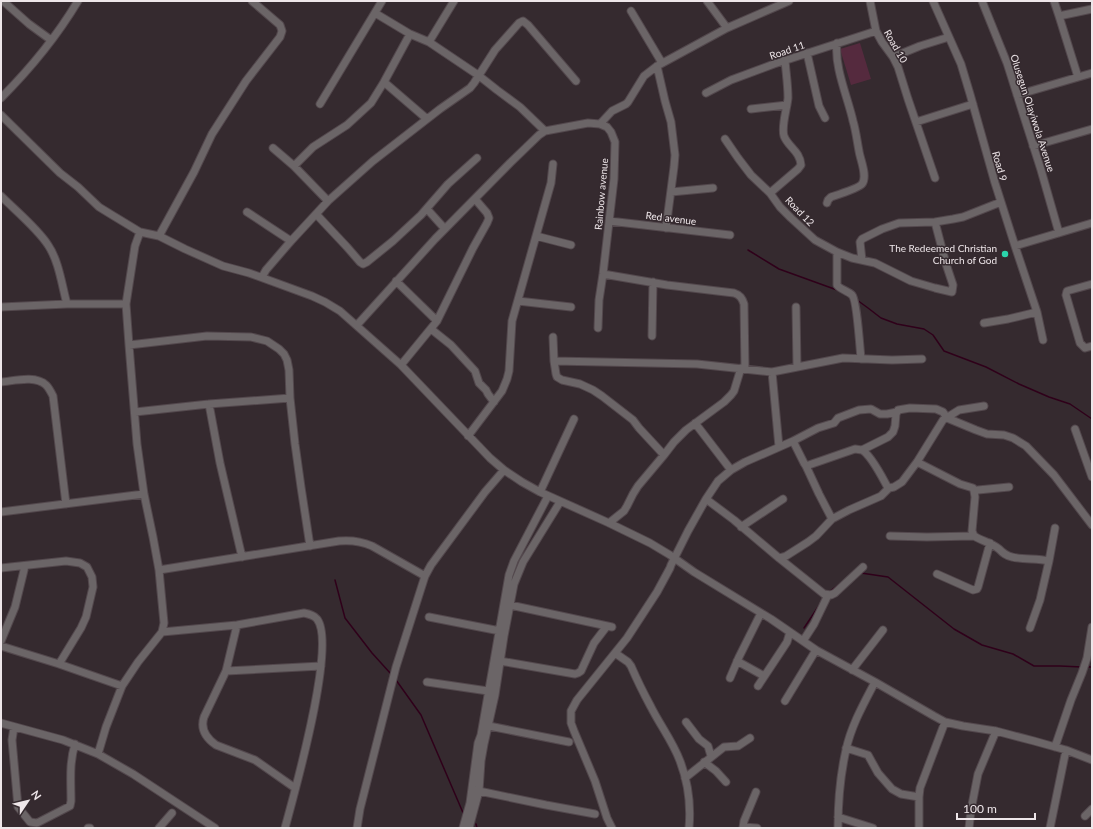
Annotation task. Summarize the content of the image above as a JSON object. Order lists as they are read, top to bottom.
{
  "streets": {
    "street": [
      "Road 10",
      "Road 11",
      "Olusegun Olayiwola Avenue",
      "Road 9",
      "Rainbow avenue",
      "Road 12",
      "Red avenue"
    ]
  },
  "crossings": [
    ["Road 10", "Road 11"],
    ["Road 11", "Road 12"],
    ["Rainbow avenue", "Red avenue"]
  ],
  "places": ["The Redeemed Christian Church of God"],
  "scale_bar": "100 m",
  "north": "top right"
}
